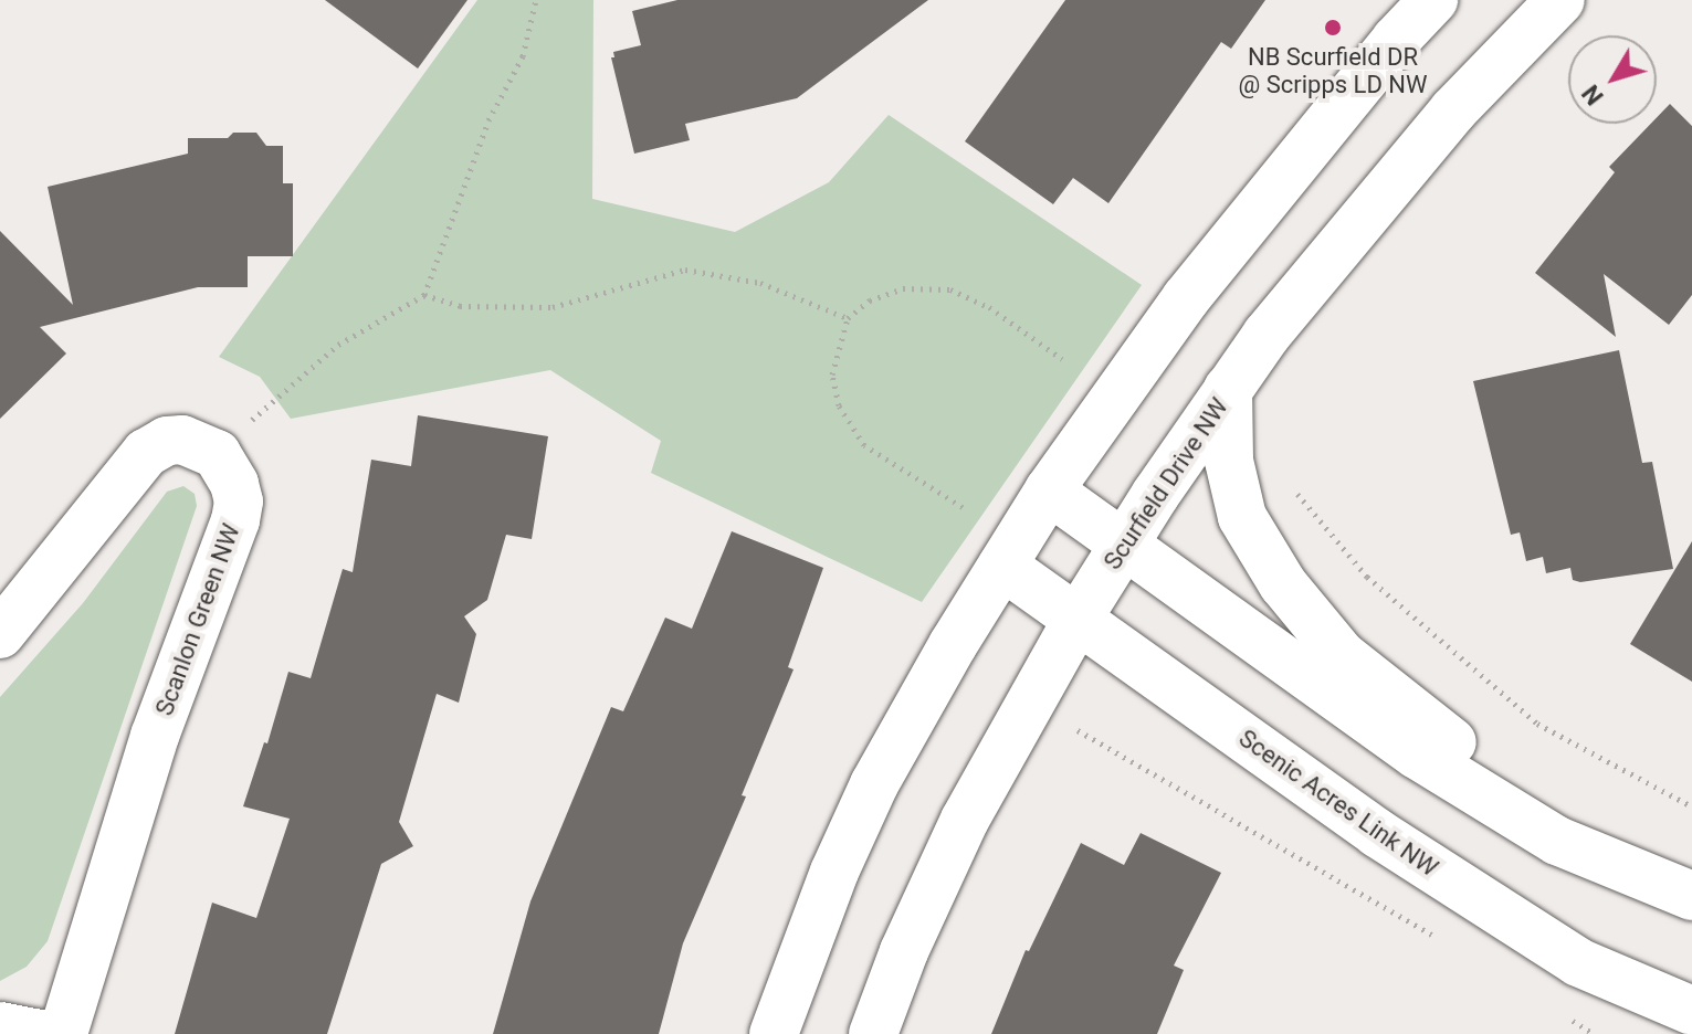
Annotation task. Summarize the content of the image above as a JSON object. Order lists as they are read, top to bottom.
{
  "streets": {
    "street": ["Scurfield Drive NW", "Scanlon Green NW", "Scenic Acres Link NW"]
  },
  "crossings": [
    ["Scurfield Drive NW", "Scenic Acres Link NW"]
  ],
  "places": ["NB Scurfield DR @ Scripps LD NW"],
  "north": "bottom left"
}
